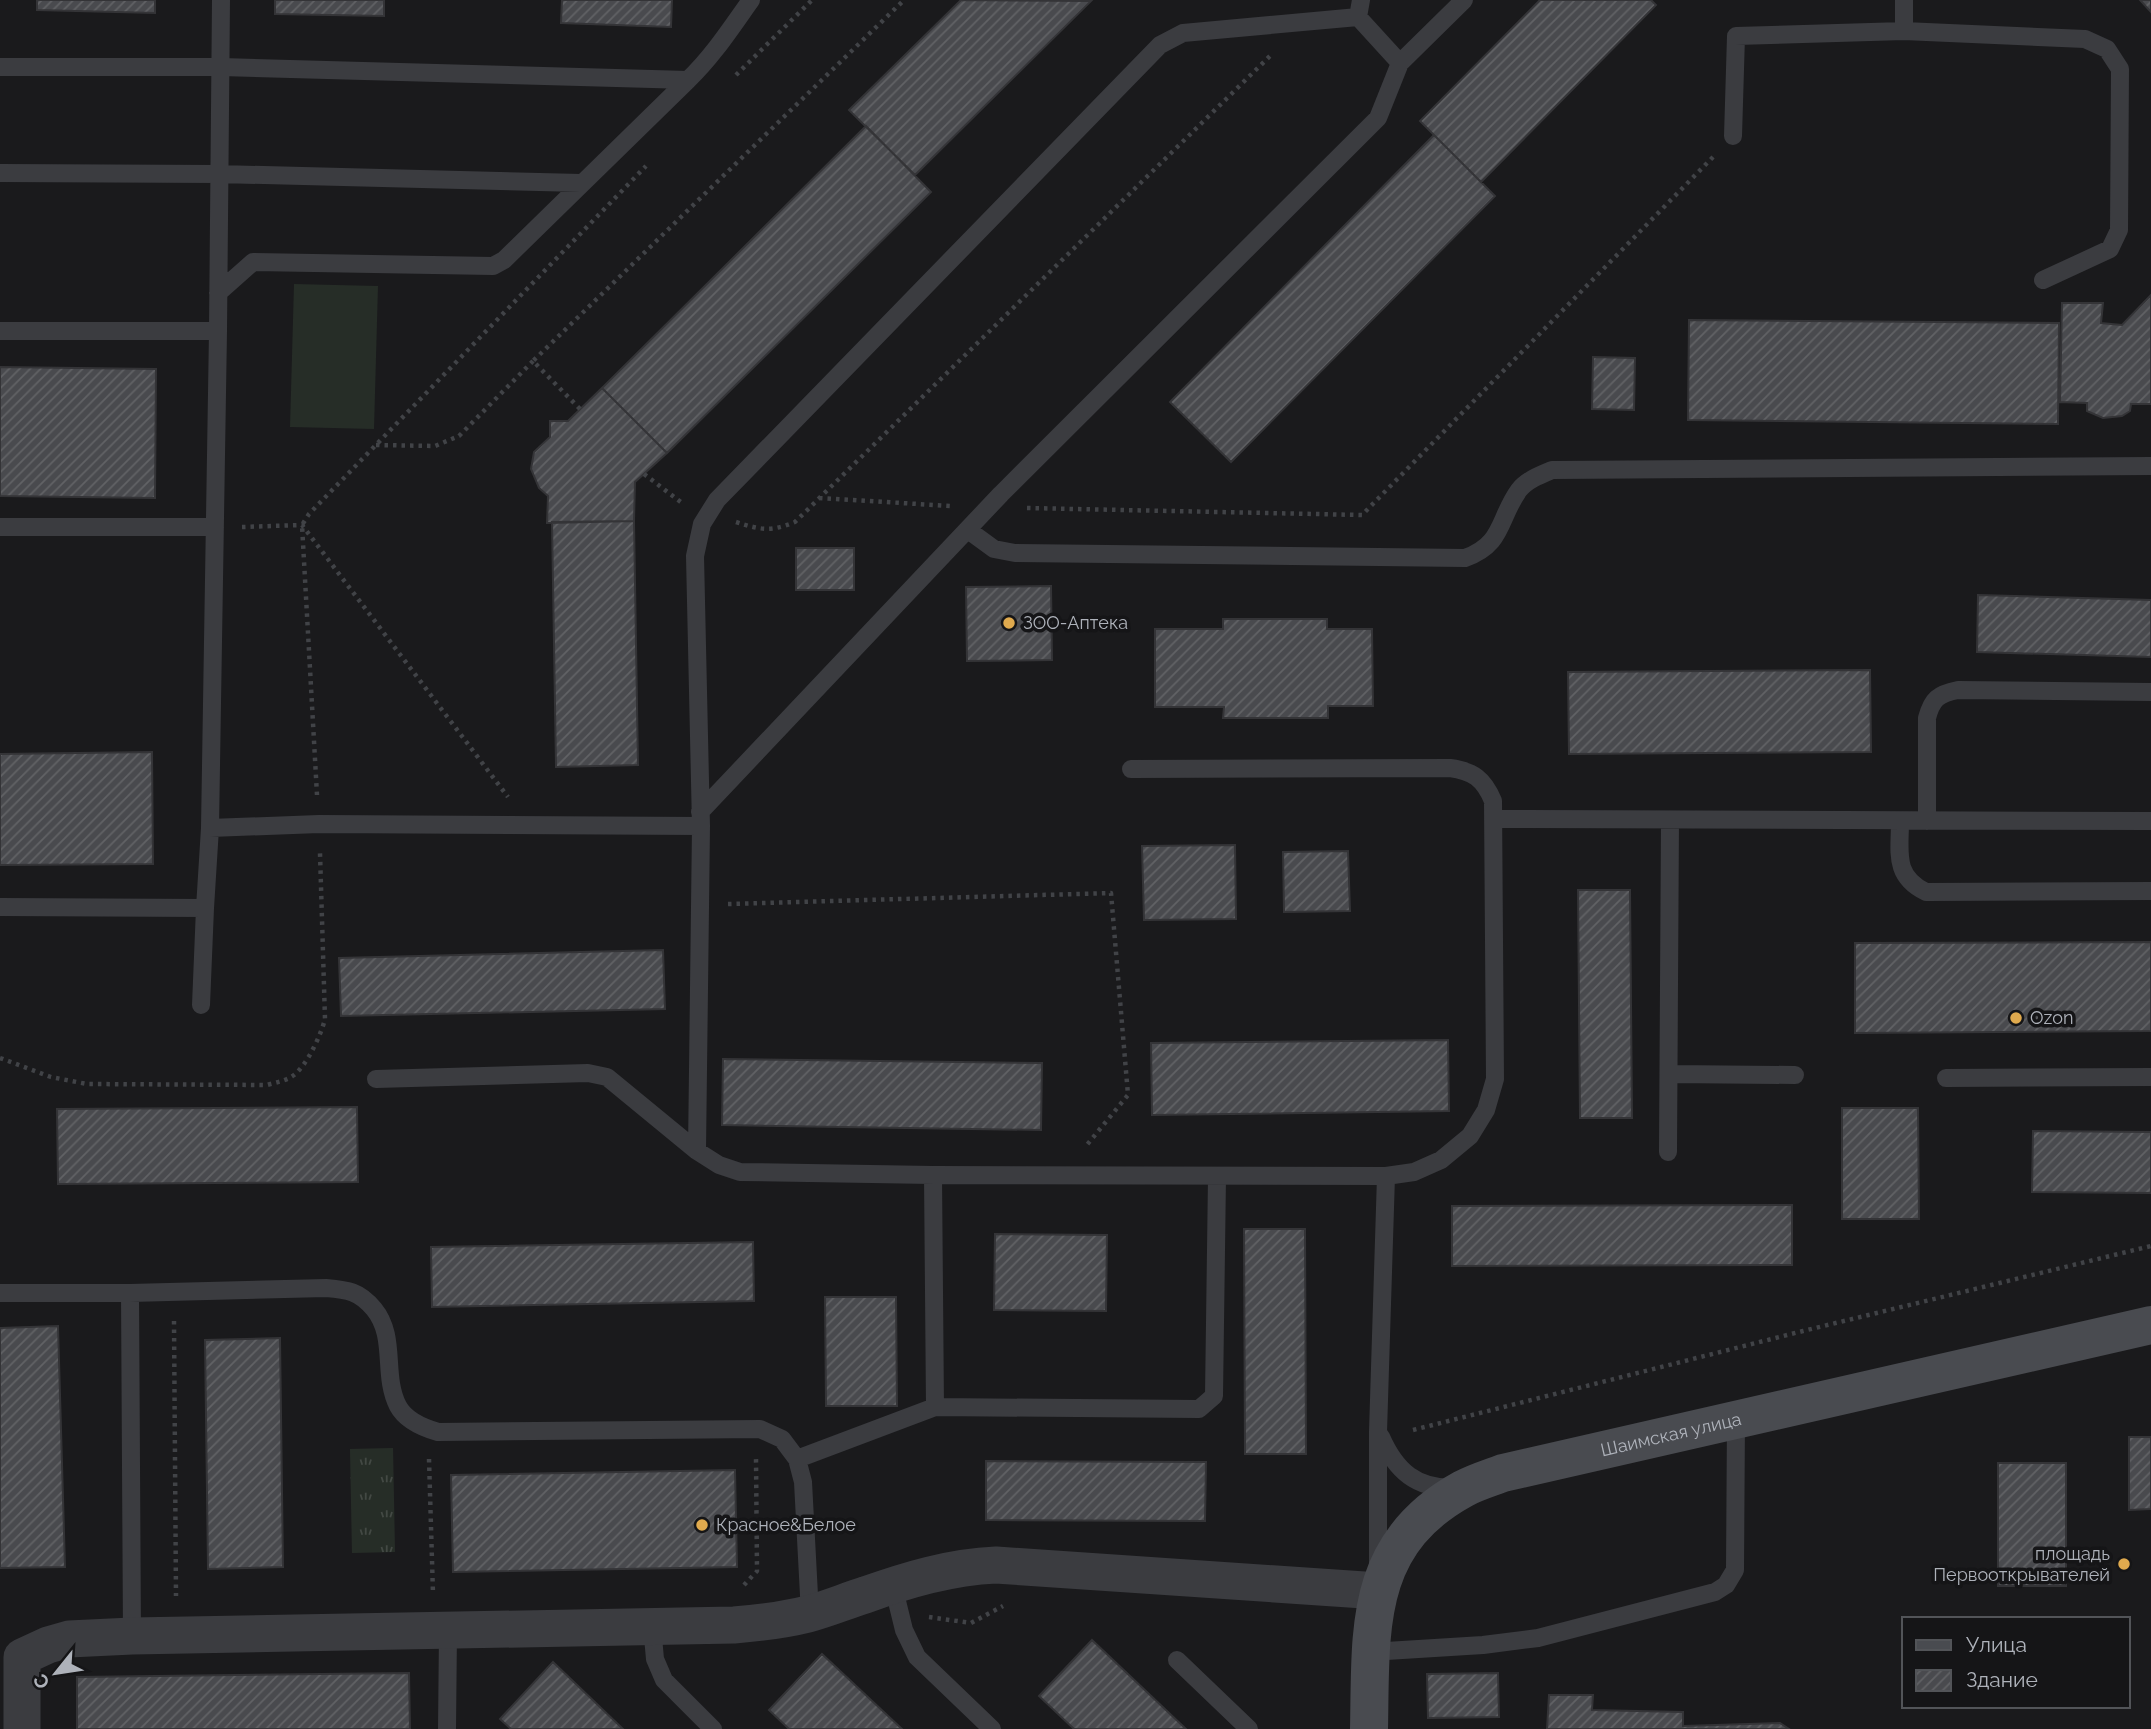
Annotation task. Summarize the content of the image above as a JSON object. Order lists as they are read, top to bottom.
{
  "streets": {
    "main road": ["Шаимская улица"]
  },
  "places": [
    "ЗОО-Аптека",
    "Ozon",
    "Красное&Белое",
    "площадь Первооткрывателей"
  ],
  "legend": ["Улица", "Здание"],
  "north": "bottom left"
}
